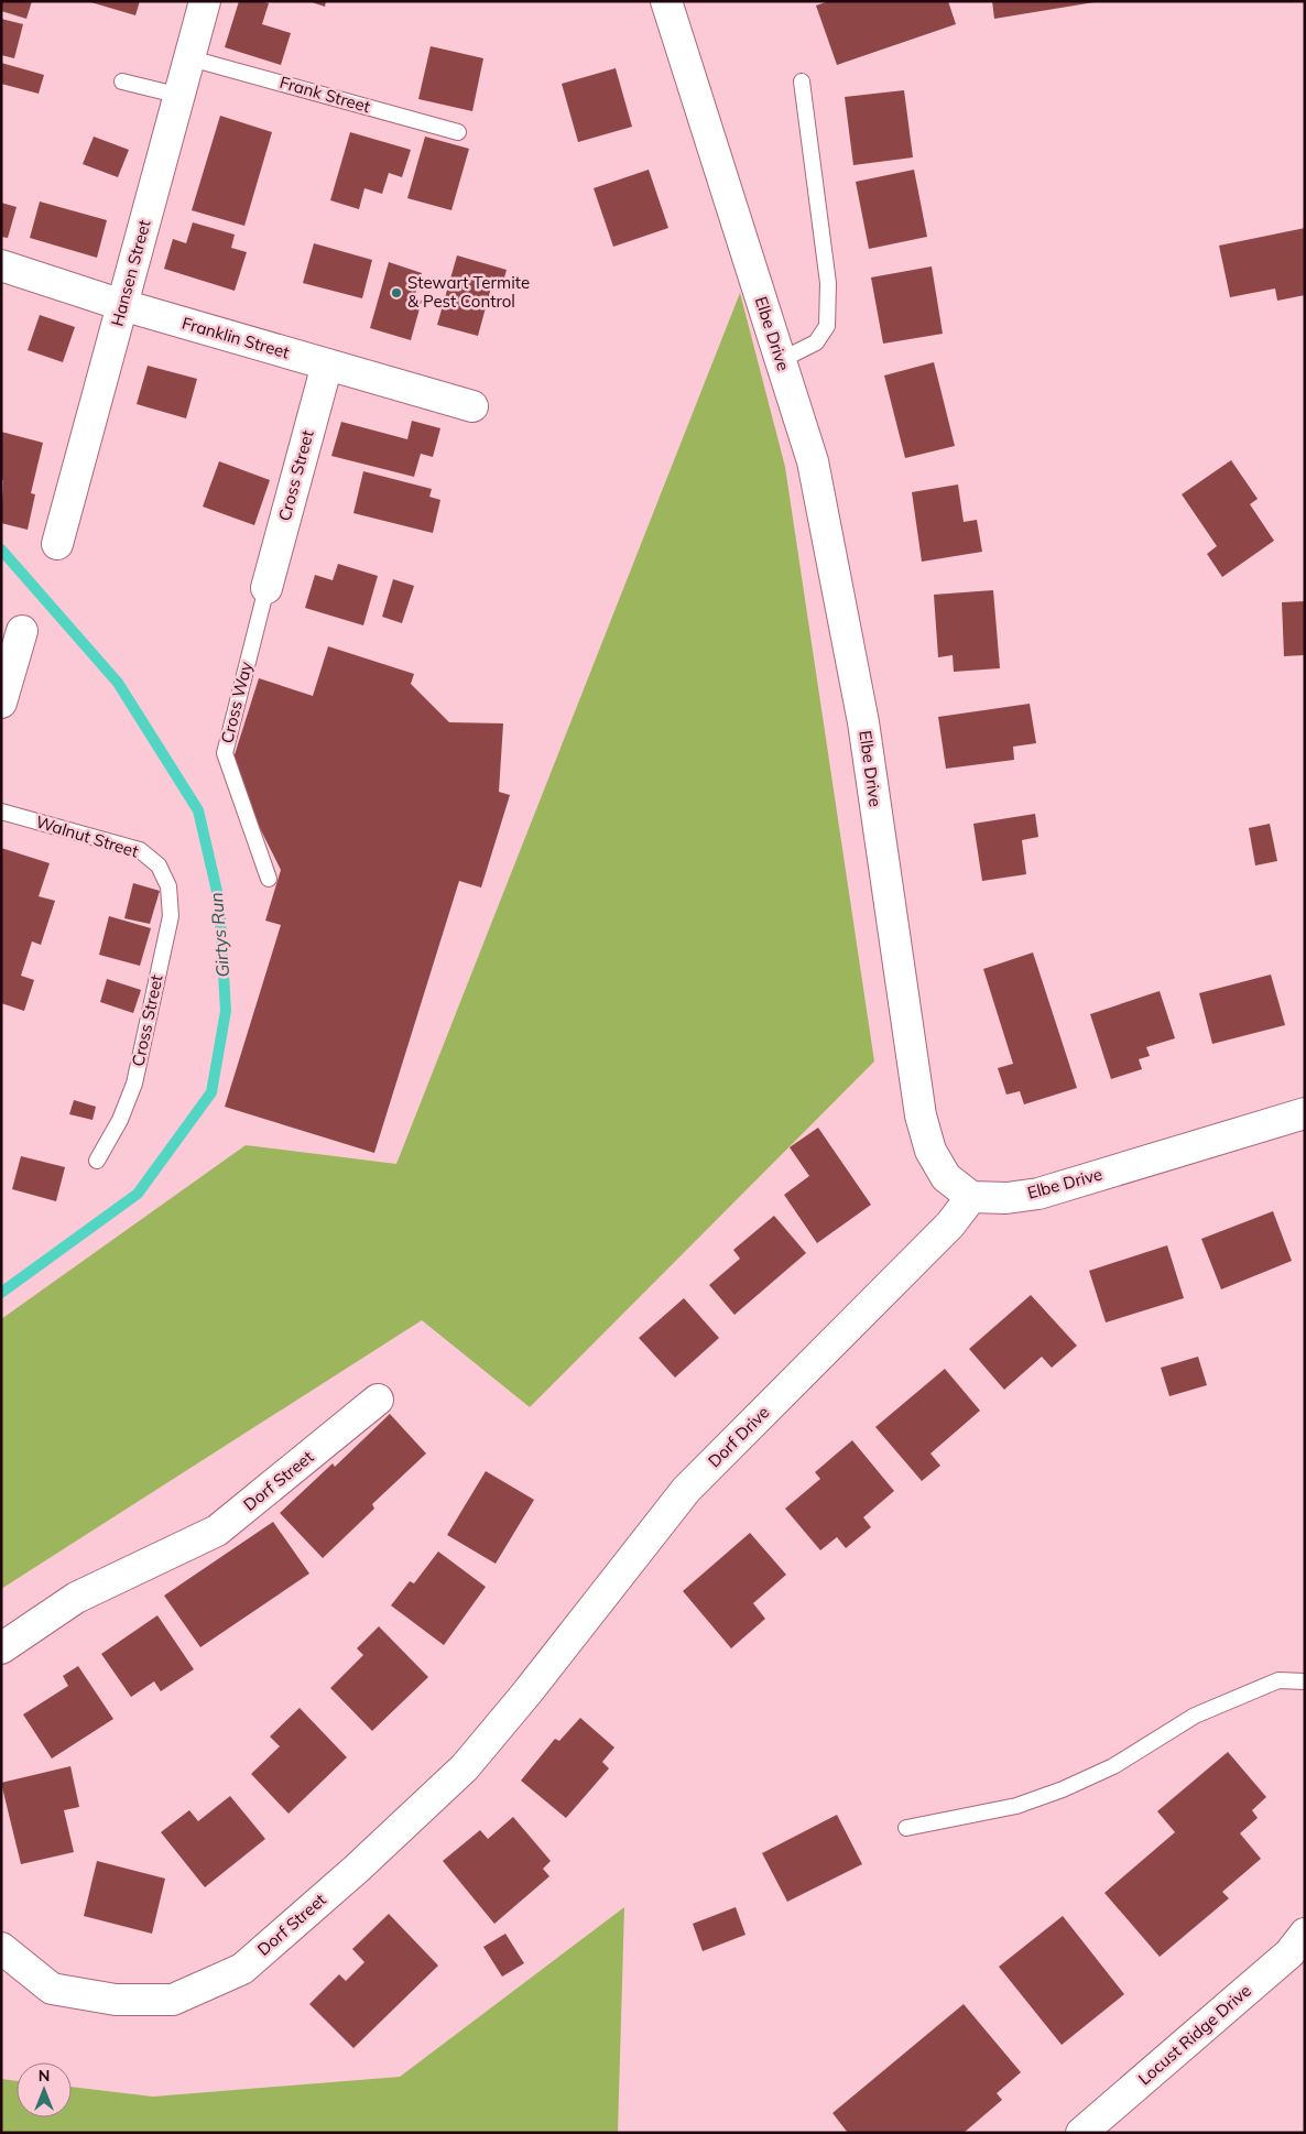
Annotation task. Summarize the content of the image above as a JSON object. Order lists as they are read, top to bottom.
{
  "streets": {
    "street": [
      "Hansen Street",
      "Elbe Drive",
      "Franklin Street",
      "Cross Street",
      "Dorf Drive",
      "Dorf Street",
      "Locust Ridge Drive"
    ],
    "lane": ["Frank Street", "Cross Way", "Walnut Street"]
  },
  "crossings": [
    ["Frank Street", "Hansen Street"],
    ["Hansen Street", "Franklin Street"],
    ["Elbe Drive", "Dorf Drive"],
    ["Franklin Street", "Cross Street"],
    ["Cross Street", "Cross Way"],
    ["Cross Street", "Walnut Street"],
    ["Dorf Drive", "Dorf Street"]
  ],
  "water": ["Girtys Run"],
  "places": ["Stewart Termite & Pest Control"],
  "north": "top"
}
